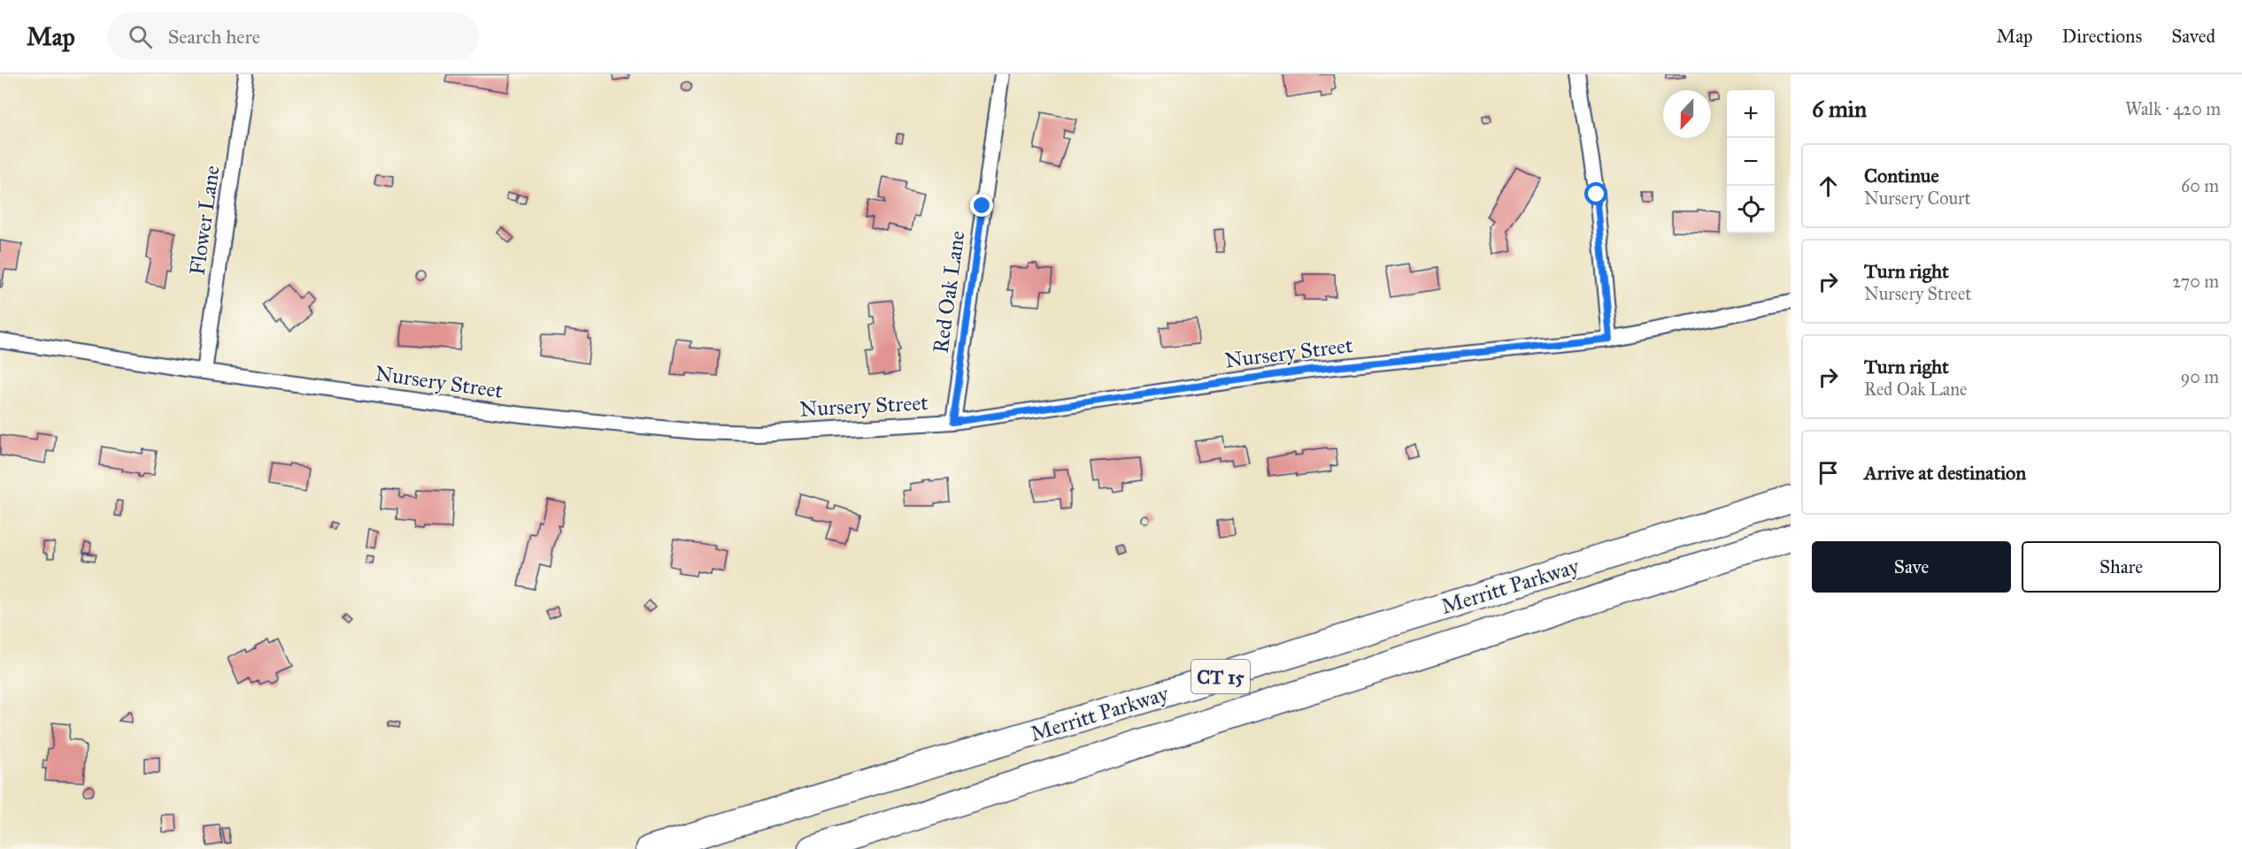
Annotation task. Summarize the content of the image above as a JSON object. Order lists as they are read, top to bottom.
{
  "streets": {
    "highway": ["Merritt Parkway", "CT 15"],
    "street": ["Flower Lane", "Red Oak Lane", "Nursery Street"]
  },
  "crossings": [
    ["Flower Lane", "Nursery Street"],
    ["Red Oak Lane", "Nursery Street"]
  ],
  "north": "bottom",
  "page": {
    "header": "Map",
    "search": "Search here",
    "nav": ["Map", "Directions", "Saved"],
    "heading": ["6 min", "Walk · 420 m"],
    "map_buttons": ["+", "−"],
    "list": [
      ["Continue", "Nursery Court", "60 m"],
      ["Turn right", "Nursery Street", "270 m"],
      ["Turn right", "Red Oak Lane", "90 m"],
      "Arrive at destination"
    ],
    "buttons": ["Save", "Share"]
  }
}
